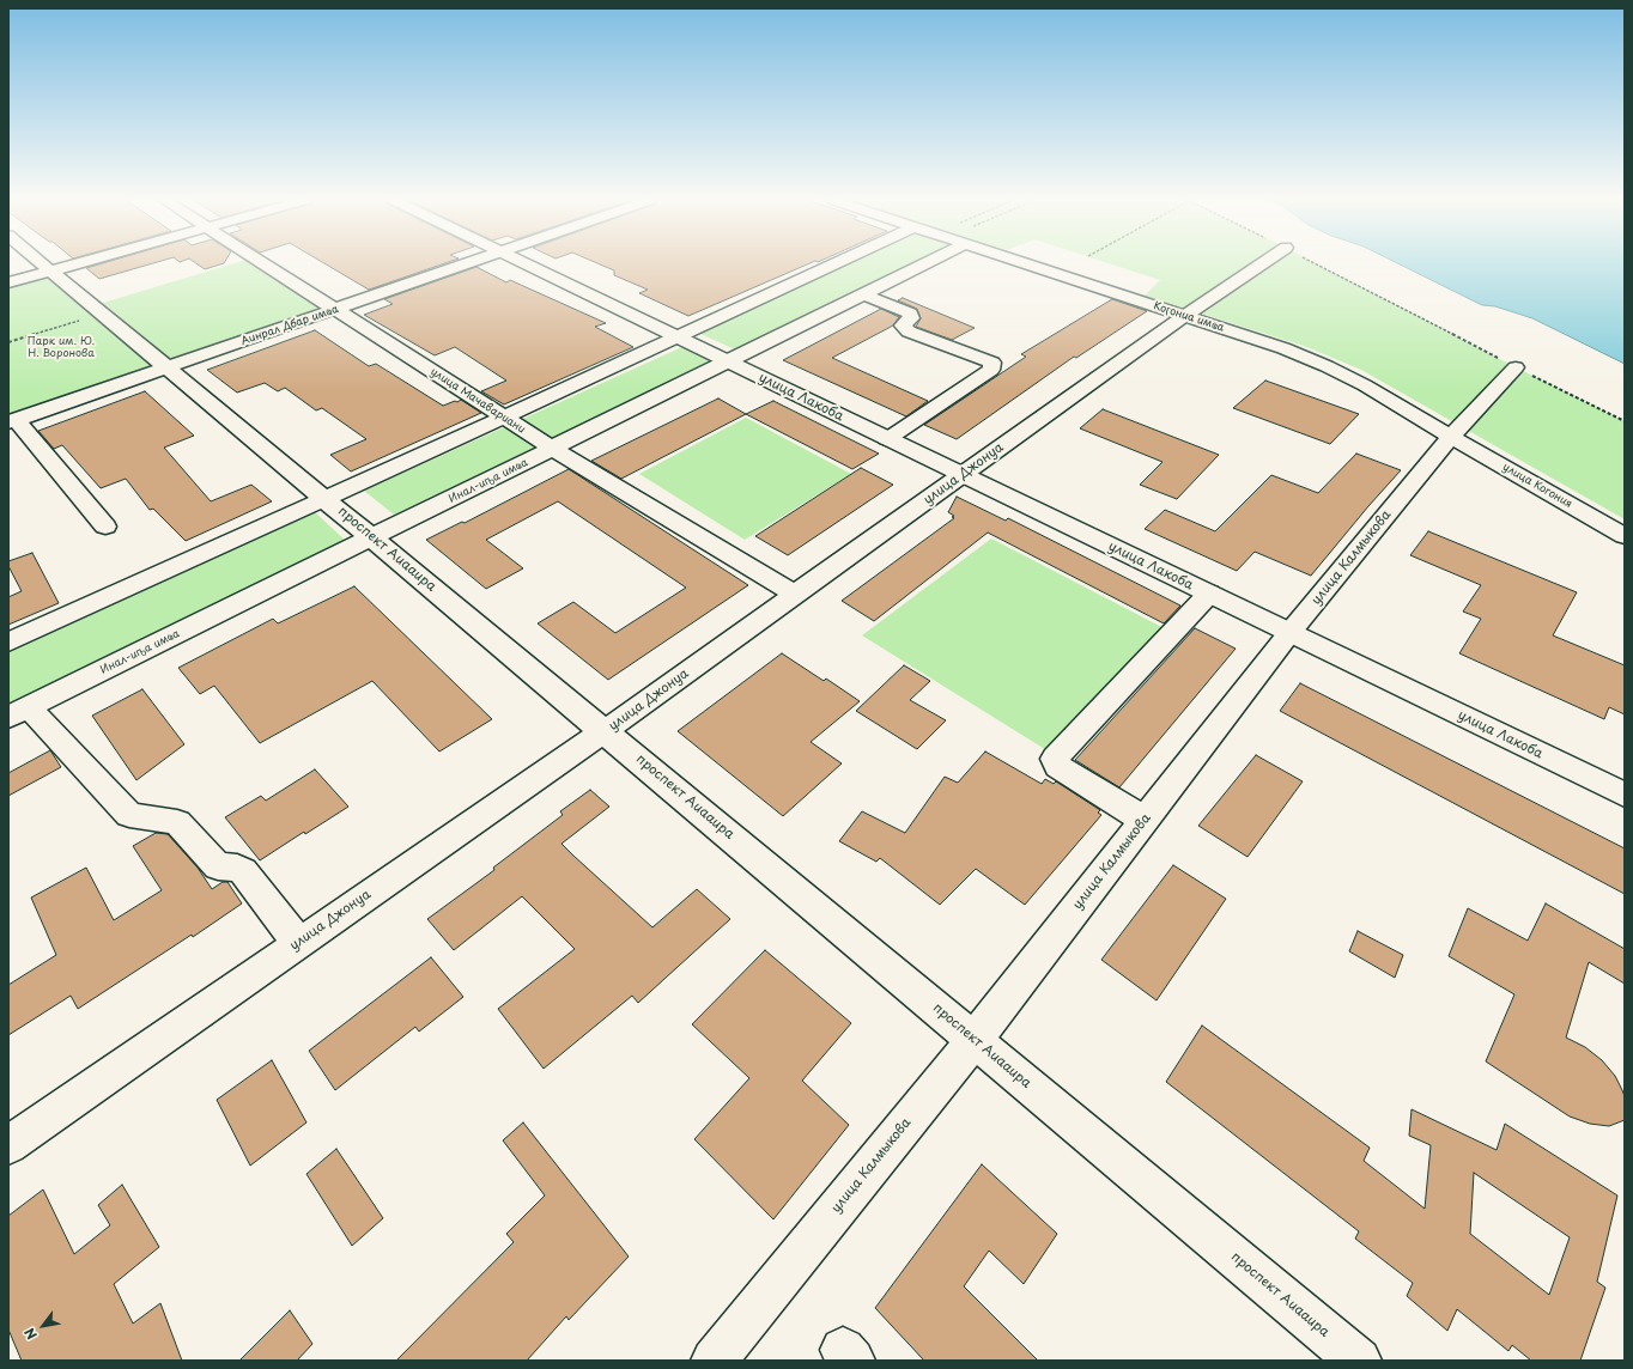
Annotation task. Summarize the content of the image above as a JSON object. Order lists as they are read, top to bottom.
{
  "streets": {
    "street": [
      "Коӷониа имҩа",
      "Аинрал Дбар имҩа",
      "улица Лакоба",
      "улица Мачавариани",
      "улица Джонуа",
      "Инал-иҧа имҩа",
      "улица Когония",
      "проспект Аиааира",
      "улица Калмыкова"
    ]
  },
  "crossings": [
    ["Коӷониа имҩа", "улица Джонуа"],
    ["Коӷониа имҩа", "улица Когония"],
    ["Коӷониа имҩа", "улица Калмыкова"],
    ["Аинрал Дбар имҩа", "улица Мачавариани"],
    ["Аинрал Дбар имҩа", "проспект Аиааира"],
    ["улица Лакоба", "улица Джонуа"],
    ["улица Лакоба", "Инал-иҧа имҩа"],
    ["улица Лакоба", "улица Калмыкова"],
    ["улица Мачавариани", "улица Джонуа"],
    ["улица Мачавариани", "Инал-иҧа имҩа"],
    ["улица Джонуа", "проспект Аиааира"],
    ["Инал-иҧа имҩа", "проспект Аиааира"],
    ["улица Когония", "улица Калмыкова"],
    ["проспект Аиааира", "улица Калмыкова"]
  ],
  "parks": ["Парк им. Ю. Н. Воронова"],
  "north": "bottom left"
}
